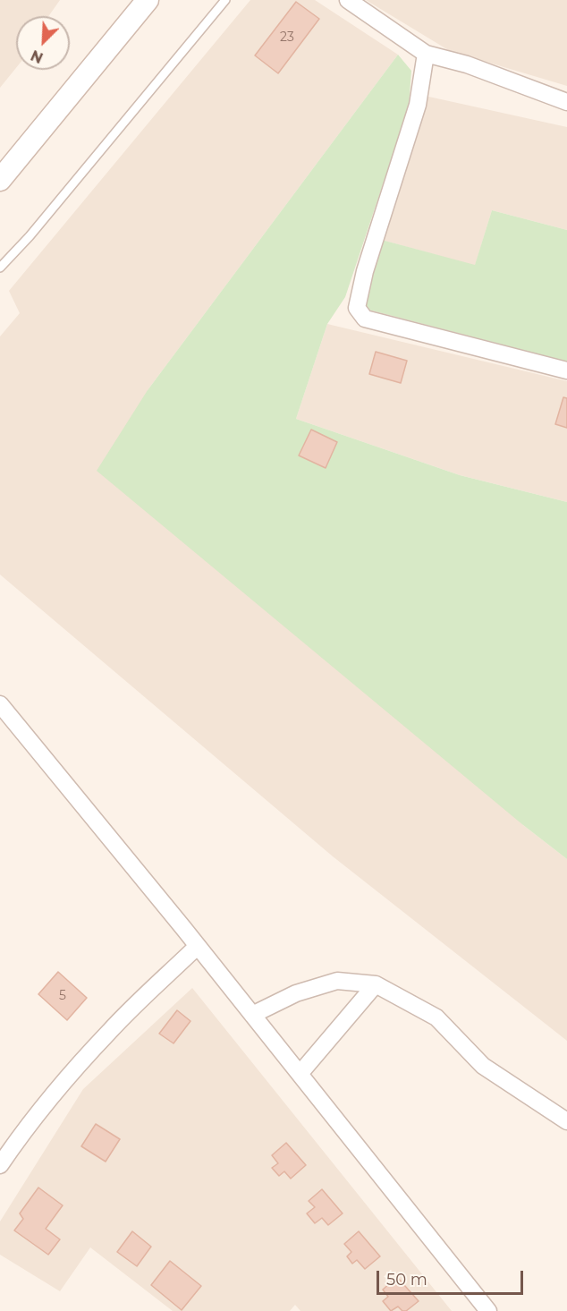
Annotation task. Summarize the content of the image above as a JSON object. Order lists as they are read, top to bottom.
{
  "house_numbers": ["23", "5"],
  "scale_bar": "50 m",
  "north": "bottom left"
}
